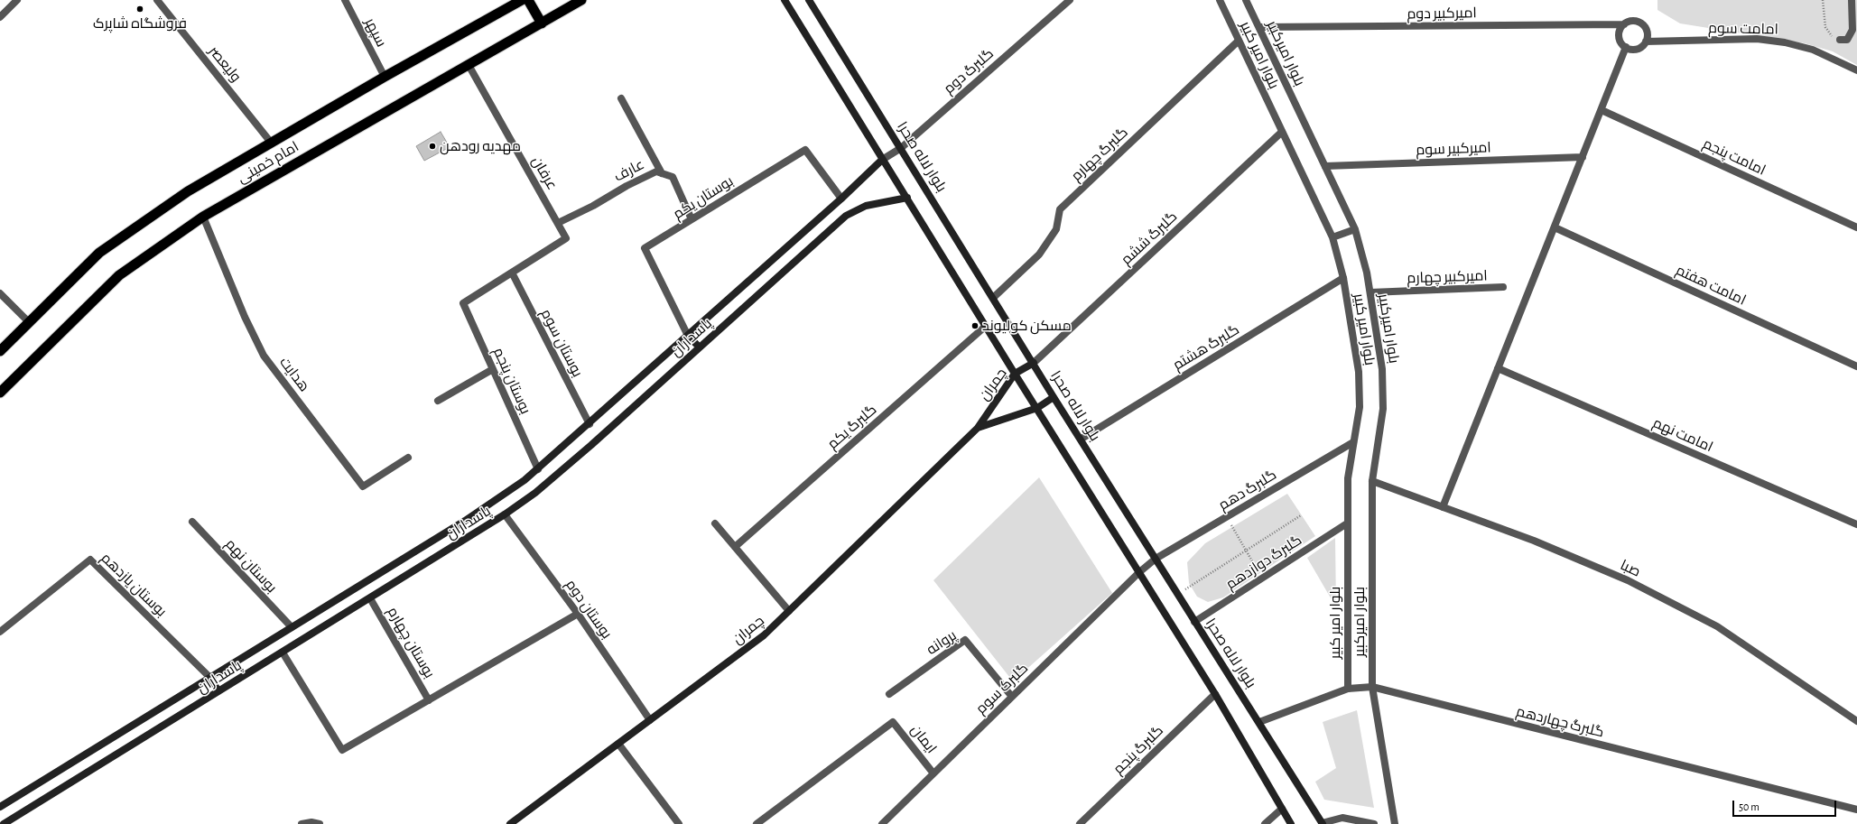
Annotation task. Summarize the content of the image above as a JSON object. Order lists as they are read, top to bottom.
{
  "streets": {
    "highway": ["امام خمینی"],
    "main road": ["بلوار لاله صحرا", "پاسداران", "چمران"],
    "street": [
      "امیرکبیر دوم",
      "امامت سوم",
      "سپهر",
      "بلوار امیرکبیر",
      "بلوار امیر کبیر",
      "ولیعصر",
      "گلبرگ دوم",
      "امیرکبیر سوم",
      "گلبرگ چهارم",
      "امامت پنجم",
      "عارف",
      "عرفان",
      "بوستان یکم",
      "گلبرگ ششم",
      "امیرکبیر چهارم",
      "امامت هفتم",
      "بوستان سوم",
      "گلبرگ هشتم",
      "هدایت",
      "بوستان پنجم",
      "گلبرگ یکم",
      "امامت نهم",
      "گلبرگ دهم",
      "گلبرگ دوازدهم",
      "بوستان نهم",
      "صبا",
      "بوستان یازدهم",
      "بوستان دوم",
      "بوستان چهارم",
      "پروانه",
      "گلبرک سوم",
      "گلبرگ چهاردهم",
      "ایمان",
      "گلبرگ پنجم"
    ]
  },
  "crossings": [
    ["امیرکبیر دوم", "امامت سوم"],
    ["امیرکبیر دوم", "بلوار امیرکبیر"],
    ["سپهر", "امام خمینی"],
    ["بلوار امیرکبیر", "امیرکبیر سوم"],
    ["بلوار امیرکبیر", "امیرکبیر چهارم"],
    ["بلوار امیرکبیر", "صبا"],
    ["بلوار امیرکبیر", "گلبرگ چهاردهم"],
    ["بلوار امیر کبیر", "گلبرگ چهارم"],
    ["بلوار امیر کبیر", "گلبرگ ششم"],
    ["بلوار امیر کبیر", "گلبرگ هشتم"],
    ["بلوار امیر کبیر", "گلبرگ دهم"],
    ["بلوار امیر کبیر", "گلبرگ دوازدهم"],
    ["بلوار امیر کبیر", "گلبرگ چهاردهم"],
    ["ولیعصر", "امام خمینی"],
    ["گلبرگ دوم", "بلوار لاله صحرا"],
    ["گلبرگ دوم", "پاسداران"],
    ["گلبرگ چهارم", "بلوار لاله صحرا"],
    ["بلوار لاله صحرا", "گلبرگ ششم"],
    ["بلوار لاله صحرا", "گلبرگ هشتم"],
    ["بلوار لاله صحرا", "چمران"],
    ["بلوار لاله صحرا", "گلبرگ دهم"],
    ["بلوار لاله صحرا", "گلبرگ دوازدهم"],
    ["بلوار لاله صحرا", "گلبرگ چهاردهم"],
    ["امام خمینی", "عرفان"],
    ["امام خمینی", "هدایت"],
    ["عارف", "عرفان"],
    ["عارف", "بوستان یکم"],
    ["عرفان", "بوستان سوم"],
    ["عرفان", "بوستان پنجم"],
    ["بوستان یکم", "پاسداران"],
    ["گلبرگ ششم", "چمران"],
    ["پاسداران", "بوستان سوم"],
    ["پاسداران", "بوستان پنجم"],
    ["پاسداران", "بوستان نهم"],
    ["پاسداران", "بوستان یازدهم"],
    ["پاسداران", "بوستان دوم"],
    ["پاسداران", "بوستان چهارم"],
    ["بوستان سوم", "بوستان پنجم"],
    ["چمران", "بوستان دوم"],
    ["گلبرگ دهم", "گلبرک سوم"],
    ["پروانه", "گلبرک سوم"],
    ["گلبرک سوم", "ایمان"]
  ],
  "places": ["فروشگاه شاپرک", "مهدیه رودهن", "مسکن کولیوند"],
  "scale_bar": "50 m"
}
